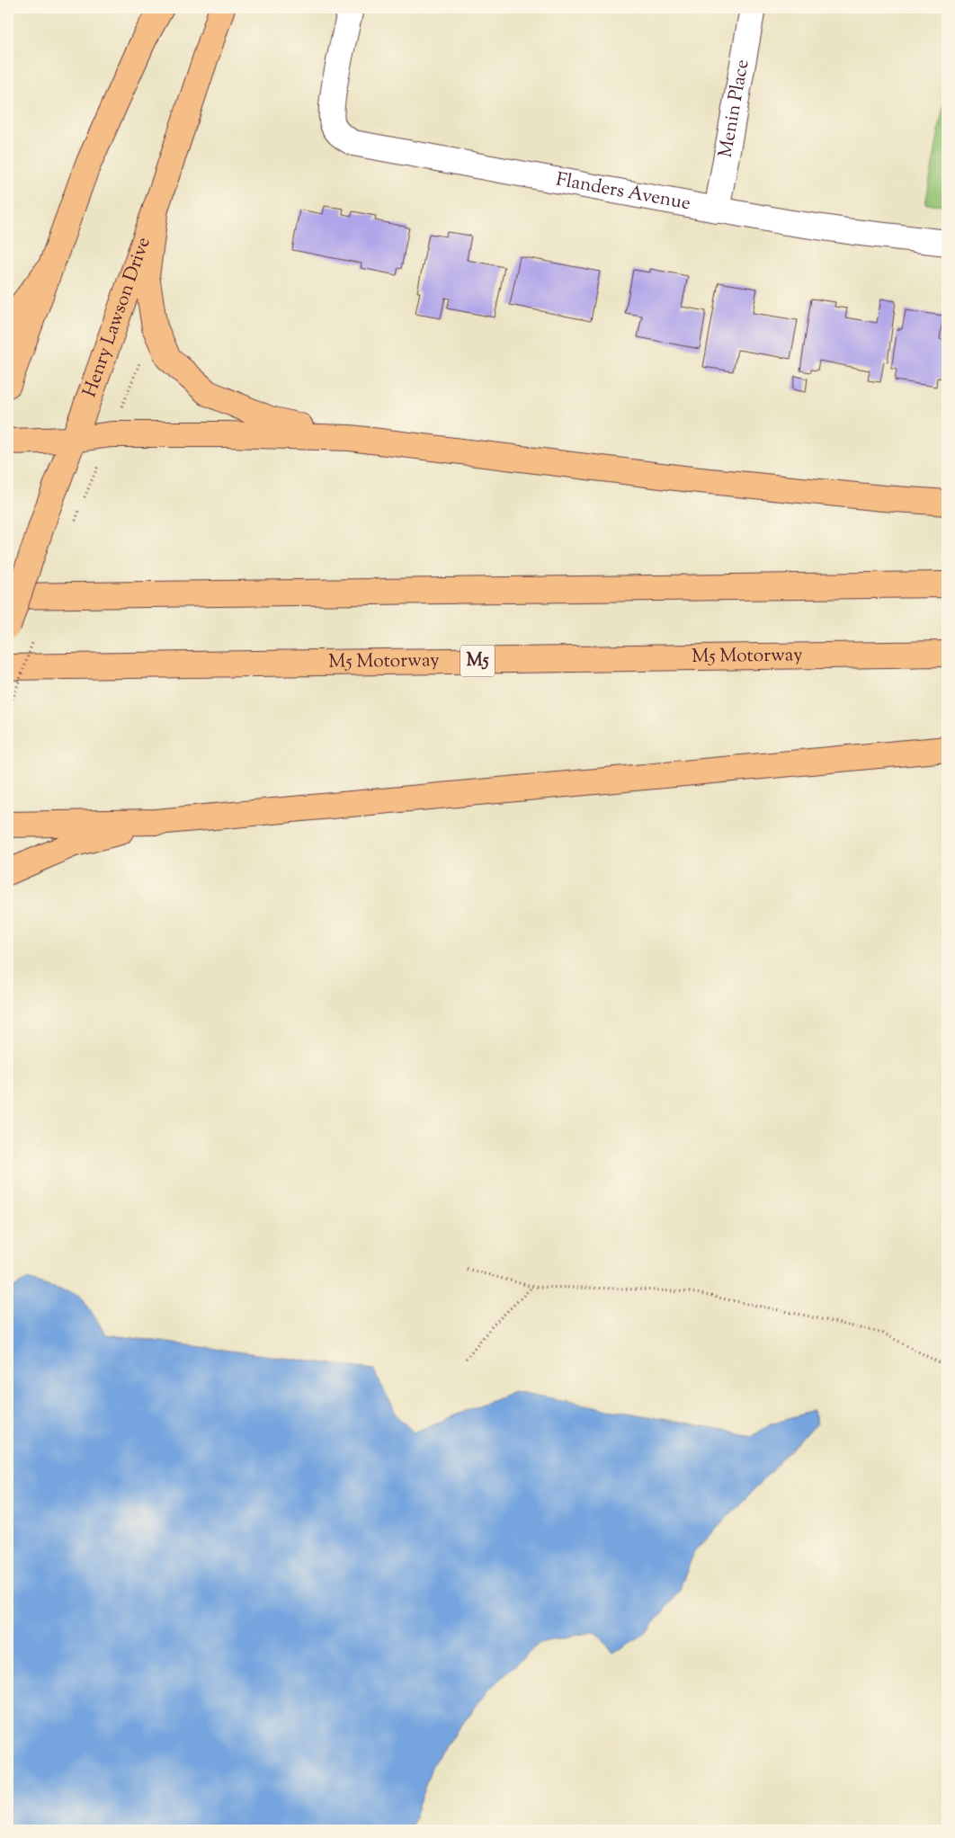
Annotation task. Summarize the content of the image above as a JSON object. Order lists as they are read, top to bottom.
{
  "streets": {
    "main road": ["Henry Lawson Drive", "M5 Motorway", "M5"],
    "street": ["Menin Place", "Flanders Avenue"]
  },
  "crossings": [
    ["Menin Place", "Flanders Avenue"]
  ]
}
